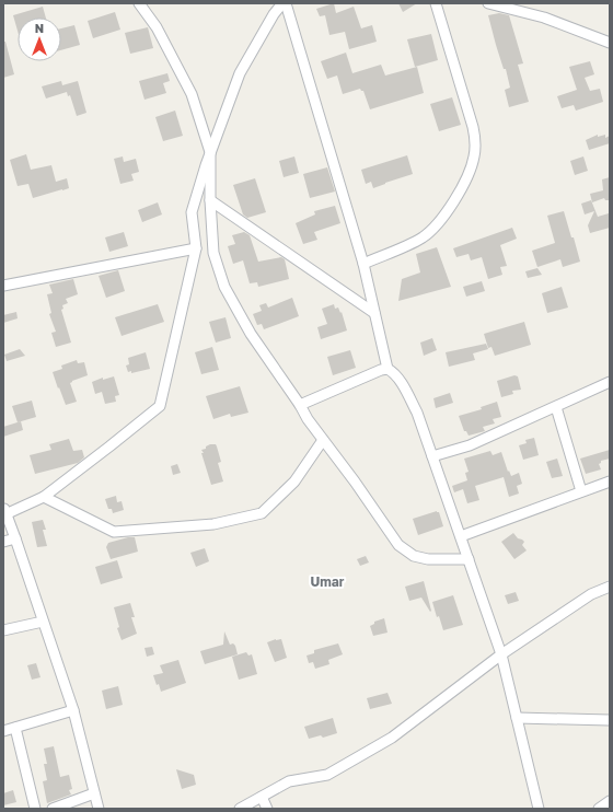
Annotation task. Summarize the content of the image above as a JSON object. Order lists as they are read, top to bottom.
{
  "districts": ["Umar"],
  "north": "top"
}
